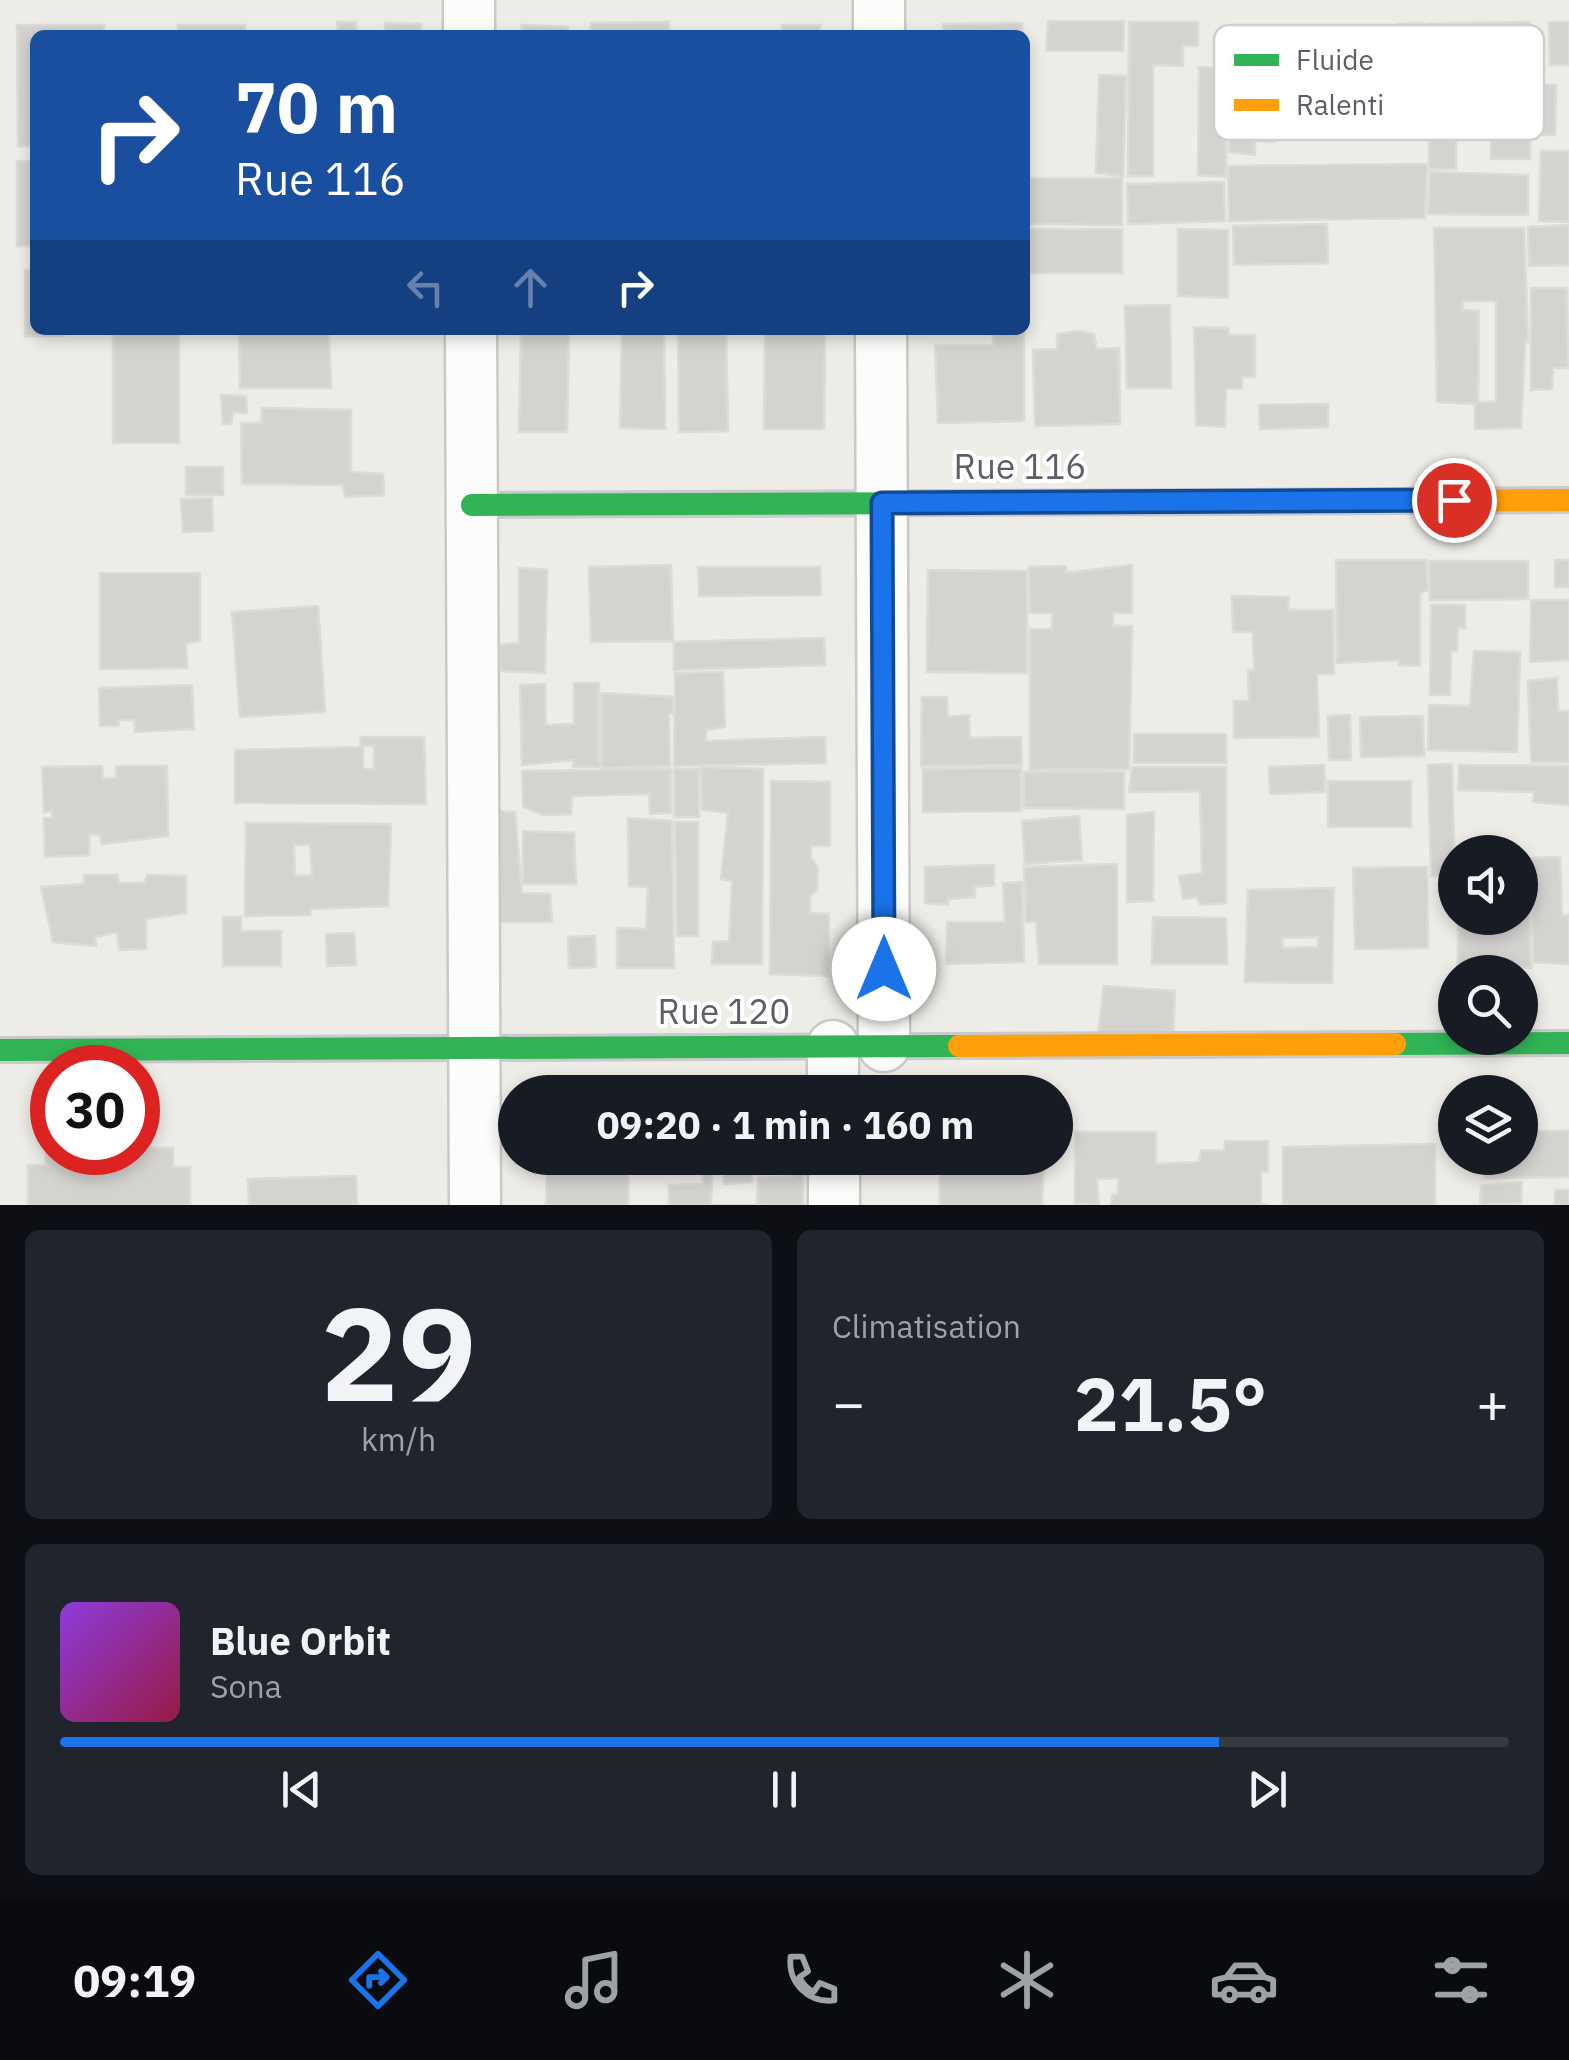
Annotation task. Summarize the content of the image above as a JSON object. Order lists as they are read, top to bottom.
{
  "streets": {
    "street": ["Rue 116", "Rue 120"]
  },
  "legend": ["Fluide", "Ralenti"],
  "page": {
    "turn": ["70 m", "Rue 116"],
    "limit": "30",
    "trip": "09:20 · 1 min · 160 m",
    "tile": [
      ["29", "km/h"],
      "Climatisation"
    ],
    "heat": ["−", "21.5°", "+"],
    "song": ["Blue Orbit", "Sona"],
    "tabs": "09:19"
  }
}
